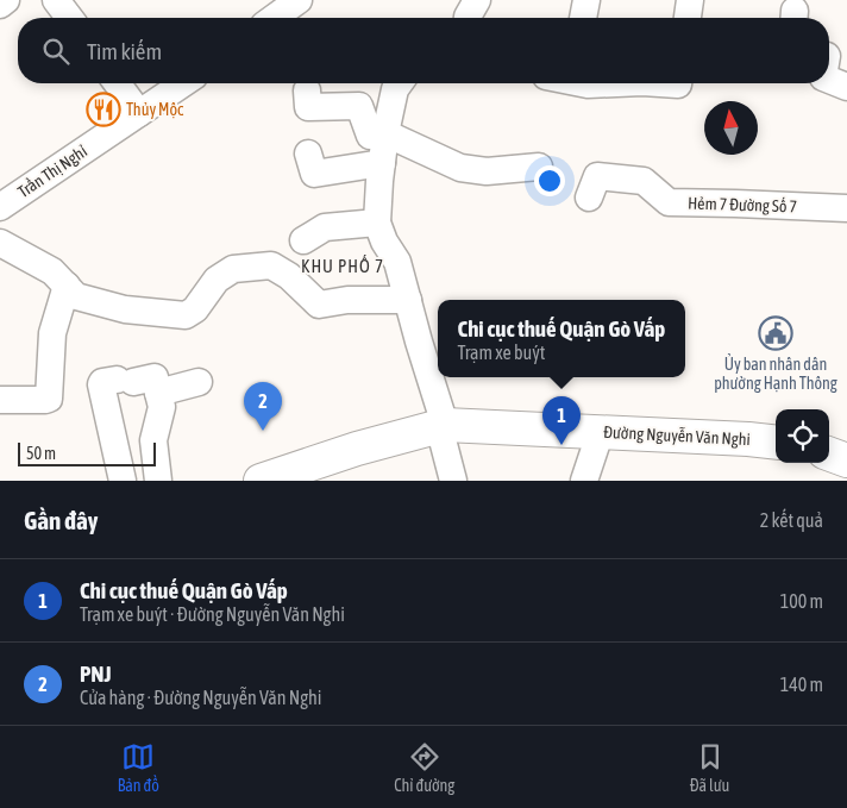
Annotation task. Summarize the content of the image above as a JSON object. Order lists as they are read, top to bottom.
{
  "streets": {
    "main road": ["Đường Nguyễn Văn Nghi"],
    "street": ["Trần Thị Nghỉ", "Hẻm 7 Đường Số 7"]
  },
  "districts": ["KHU PHỐ 7"],
  "places": {
    "restaurant": ["Thủy Mộc"],
    "public building": ["Ủy ban nhân dân phường Hạnh Thông"]
  },
  "scale_bar": "50 m",
  "north": "top",
  "page": {
    "search": "Tìm kiếm",
    "popup": ["Chi cục thuế Quận Gò Vấp", "Trạm xe buýt"],
    "pins": ["2", "1"],
    "scale": "50 m",
    "heading": ["Gần đây", "2 kết quả"],
    "list": [
      {
        "mark": "1",
        "name": "Chi cục thuế Quận Gò Vấp",
        "note": "Trạm xe buýt · Đường Nguyễn Văn Nghi",
        "value": "100 m"
      },
      {
        "mark": "2",
        "name": "PNJ",
        "note": "Cửa hàng · Đường Nguyễn Văn Nghi",
        "value": "140 m"
      }
    ],
    "nav": ["Bản đồ", "Chỉ đường", "Đã lưu"]
  }
}
